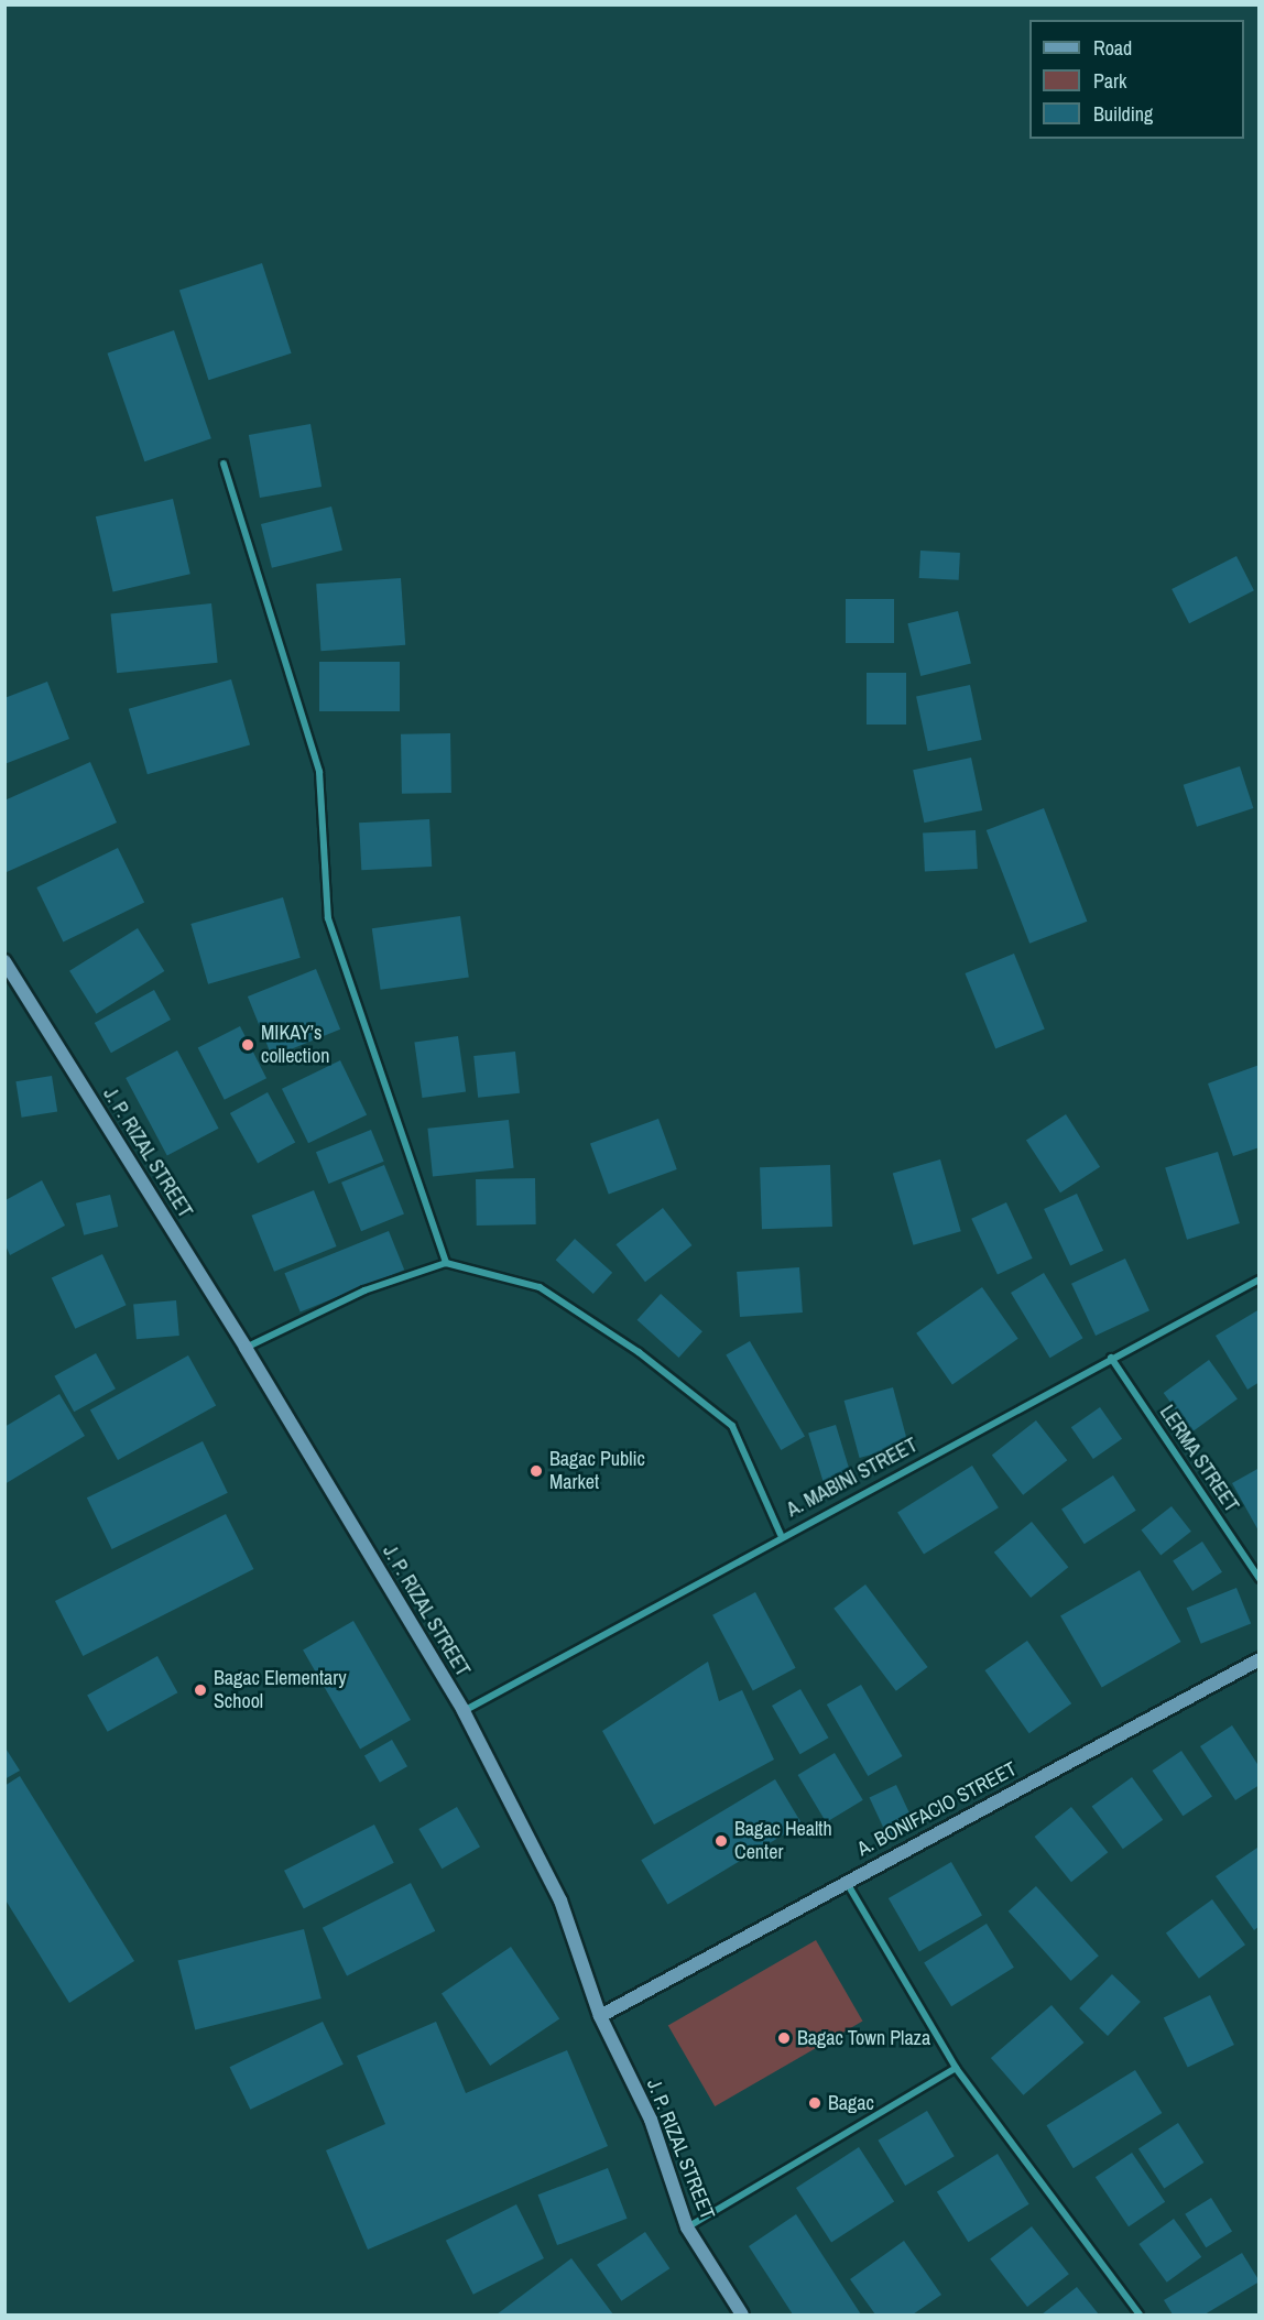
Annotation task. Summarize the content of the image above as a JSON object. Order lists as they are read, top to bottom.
{
  "streets": {
    "street": [
      "J. P. RIZAL STREET",
      "LERMA STREET",
      "A. MABINI STREET",
      "A. BONIFACIO STREET"
    ]
  },
  "crossings": [
    ["J. P. RIZAL STREET", "A. MABINI STREET"],
    ["J. P. RIZAL STREET", "A. BONIFACIO STREET"],
    ["LERMA STREET", "A. MABINI STREET"]
  ],
  "places": [
    "MIKAY’s collection",
    "Bagac Public Market",
    "Bagac Elementary School",
    "Bagac Health Center",
    "Bagac Town Plaza",
    "Bagac"
  ],
  "legend": ["Road", "Park", "Building"]
}
